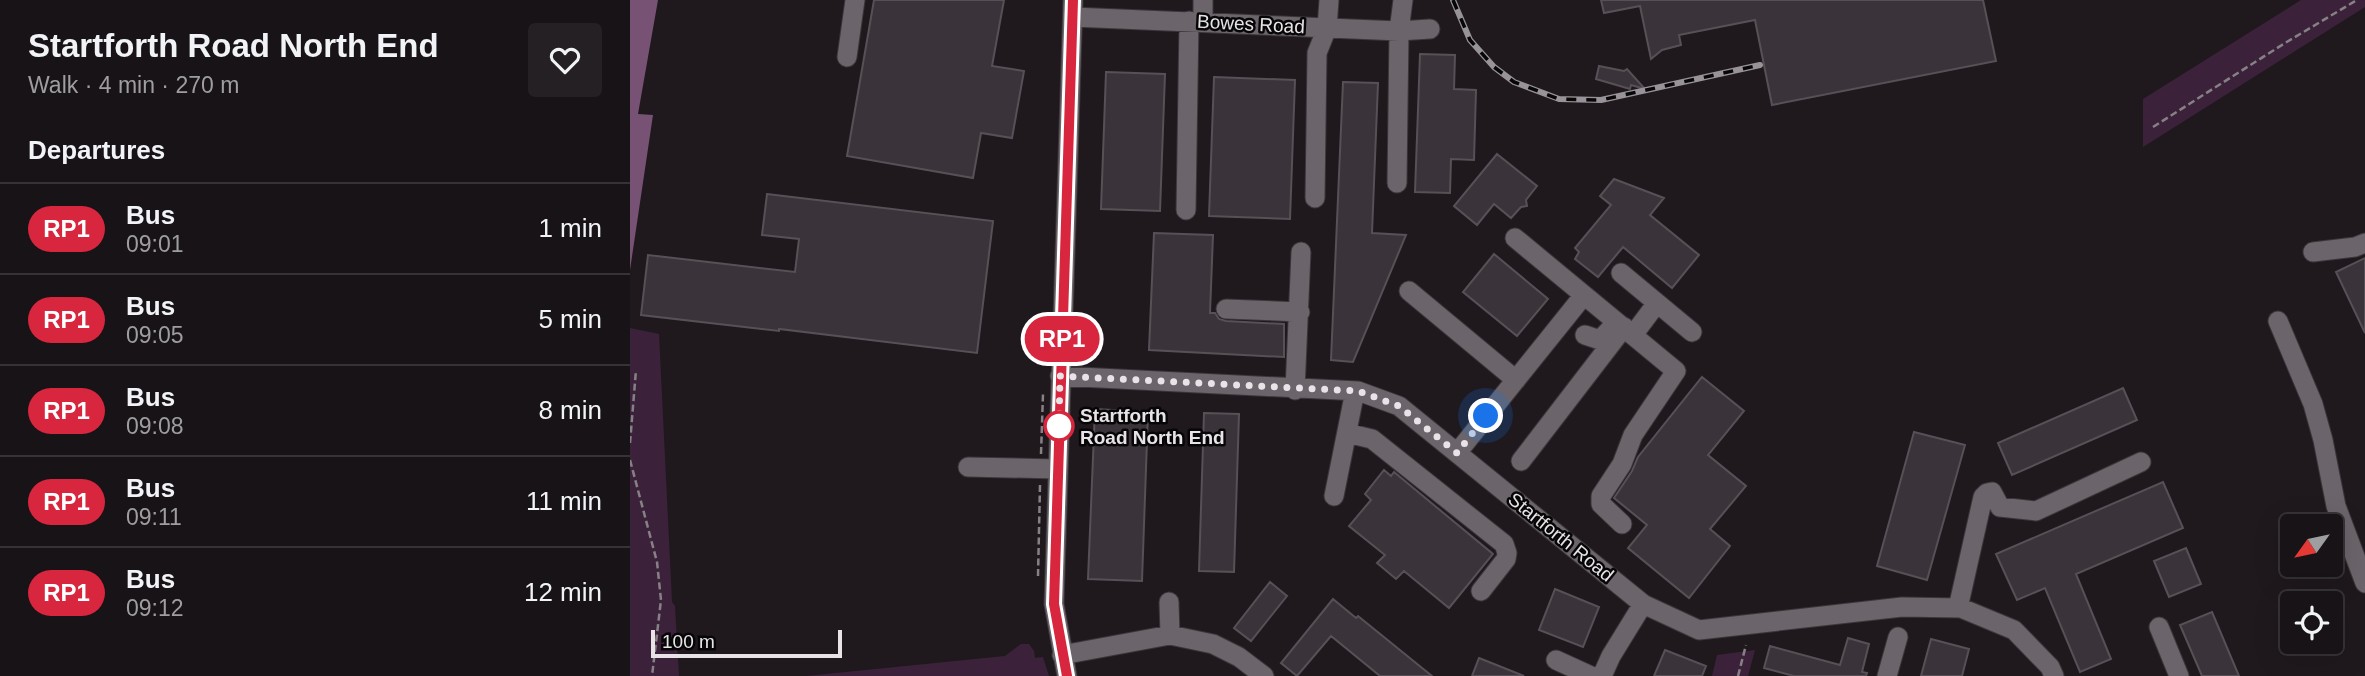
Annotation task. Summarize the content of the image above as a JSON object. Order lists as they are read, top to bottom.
{
  "streets": {
    "street": ["Bowes Road", "Startforth Road"]
  },
  "places": ["Startforth Road North End"],
  "lines": ["bus line RP1"],
  "scale_bar": "100 m",
  "north": "bottom left",
  "page": {
    "heading": [
      ["Startforth Road North End", "Walk · 4 min · 270 m"],
      "Departures"
    ],
    "on_map": "RP1",
    "list": [
      {
        "mark": "RP1",
        "name": "Bus",
        "note": "09:01",
        "value": "1 min"
      },
      {
        "mark": "RP1",
        "name": "Bus",
        "note": "09:05",
        "value": "5 min"
      },
      {
        "mark": "RP1",
        "name": "Bus",
        "note": "09:08",
        "value": "8 min"
      },
      {
        "mark": "RP1",
        "name": "Bus",
        "note": "09:11",
        "value": "11 min"
      },
      {
        "mark": "RP1",
        "name": "Bus",
        "note": "09:12",
        "value": "12 min"
      }
    ],
    "scale": "100 m"
  }
}
